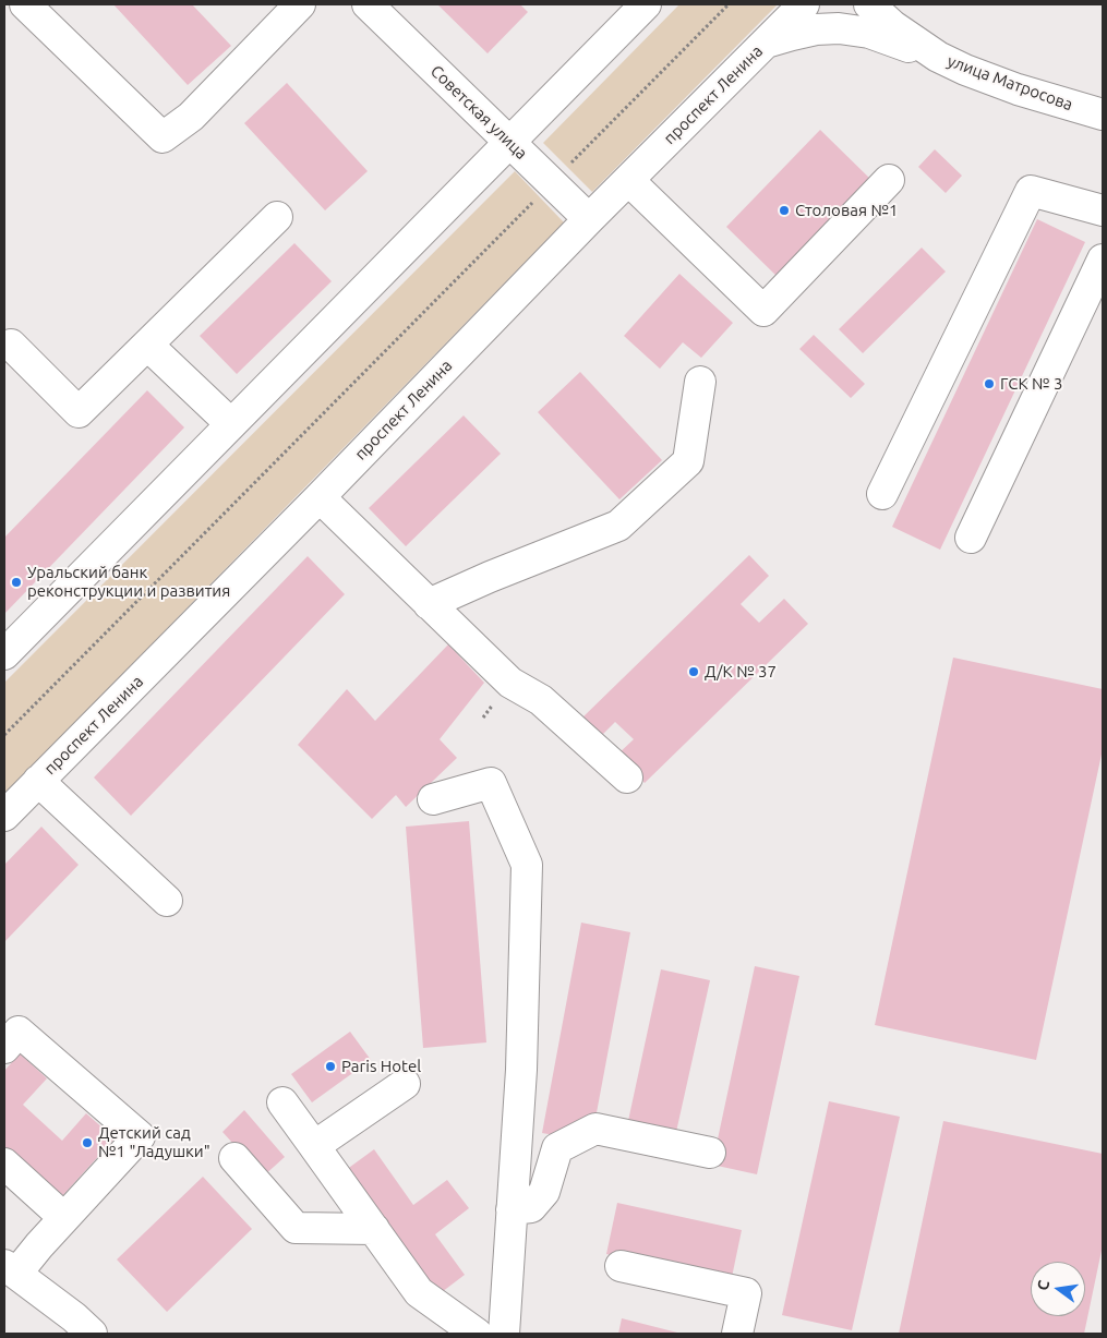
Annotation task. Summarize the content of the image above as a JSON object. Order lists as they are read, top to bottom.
{
  "streets": {
    "street": ["улица Матросова", "проспект Ленина", "Советская улица"]
  },
  "crossings": [
    ["проспект Ленина", "Советская улица"]
  ],
  "places": [
    "Столовая №1",
    "ГСК № 3",
    "Уральский банк реконструкции и развития",
    "Д/К № 37",
    "Paris Hotel",
    "Детский сад №1 \"Ладушки\""
  ],
  "north": "left"
}
